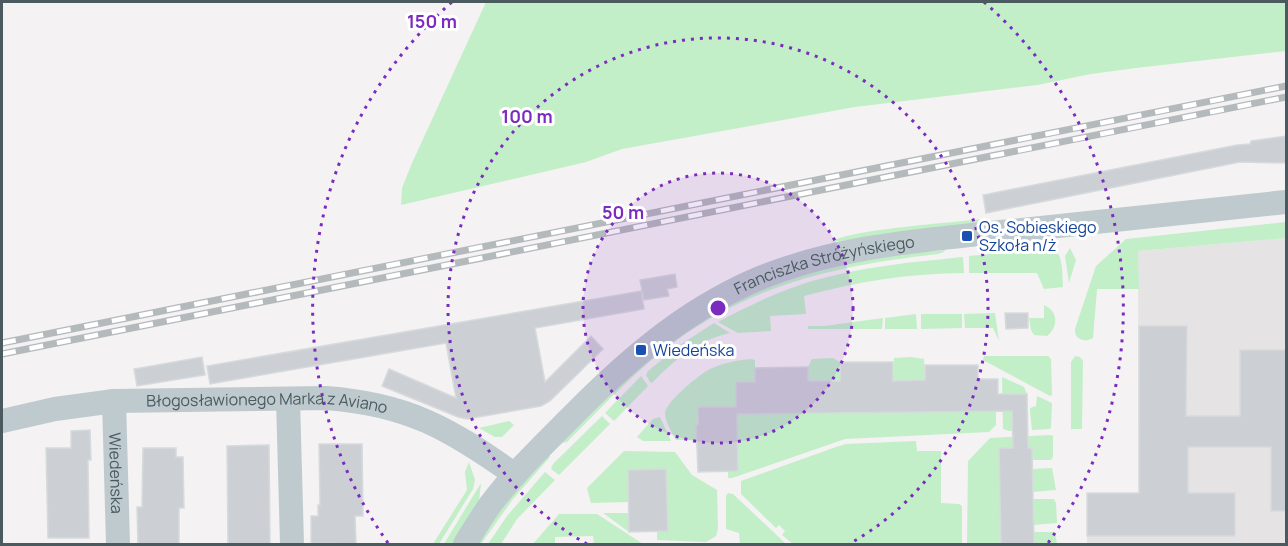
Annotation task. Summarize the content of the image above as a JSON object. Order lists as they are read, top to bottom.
{
  "streets": {
    "street": ["Franciszka Stróżyńskiego", "Błogosławionego Marka z Aviano", "Wiedeńska"]
  },
  "crossings": [
    ["Franciszka Stróżyńskiego", "Błogosławionego Marka z Aviano"],
    ["Błogosławionego Marka z Aviano", "Wiedeńska"]
  ],
  "places": {
    "transit": ["Os. Sobieskiego Szkoła n/ż", "Wiedeńska"]
  },
  "rings": ["150 m", "100 m", "50 m"]
}
